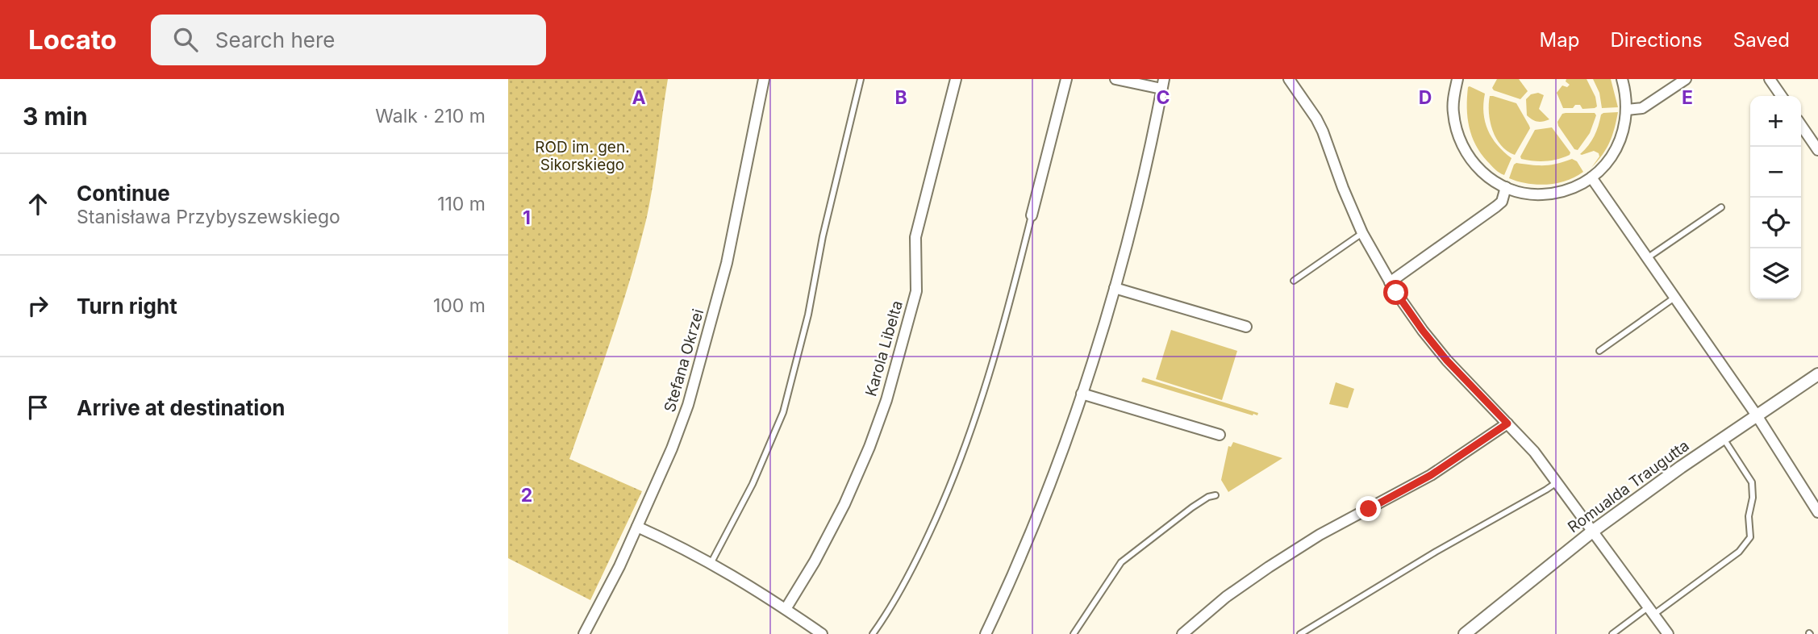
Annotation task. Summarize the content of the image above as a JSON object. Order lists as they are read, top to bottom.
{
  "streets": {
    "street": ["Karola Libelta", "Stefana Okrzei", "Romualda Traugutta"]
  },
  "parks": ["ROD im. gen. Sikorskiego"],
  "page": {
    "header": "Locato",
    "search": "Search here",
    "nav": ["Map", "Directions", "Saved"],
    "heading": ["3 min", "Walk · 210 m"],
    "map_buttons": ["+", "−"],
    "list": [
      ["Continue", "Stanisława Przybyszewskiego", "110 m"],
      ["Turn right", "100 m"],
      "Arrive at destination"
    ]
  },
  "grid": {
    "columns": [
      "A",
      "B",
      "C",
      "D",
      "E"
    ],
    "rows": ["1", "2"]
  }
}
